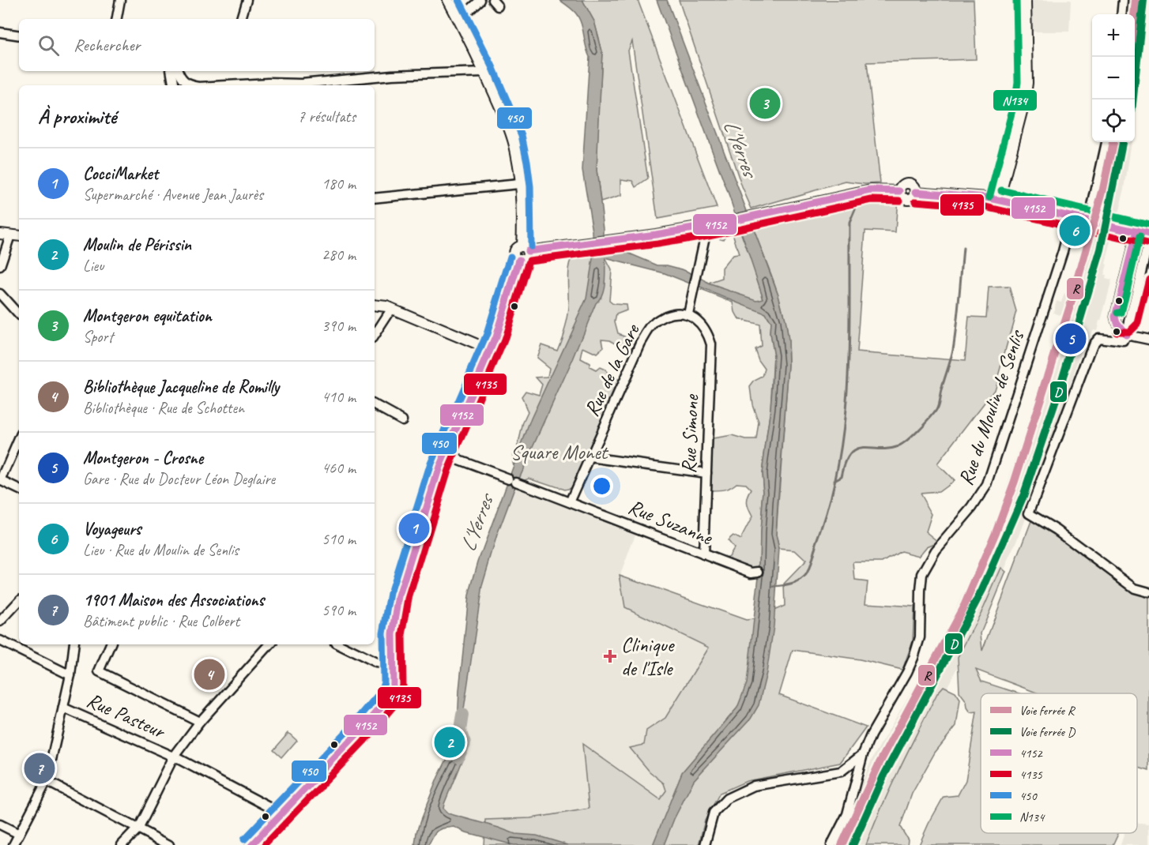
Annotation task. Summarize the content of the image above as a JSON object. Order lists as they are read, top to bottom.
{
  "streets": {
    "street": [
      "Rue de la Gare",
      "Rue du Moulin de Senlis",
      "Rue Simone",
      "Rue Suzanne",
      "Rue Pasteur"
    ]
  },
  "crossings": [
    ["Rue de la Gare", "Rue Simone"],
    ["Rue de la Gare", "Rue Suzanne"],
    ["Rue Simone", "Rue Suzanne"]
  ],
  "water": ["L'Yerres"],
  "parks": ["Square Monet"],
  "places": {
    "health": ["Clinique de l'Isle"]
  },
  "lines": [
    "rail line R",
    "rail line D",
    "transit line 450",
    "transit line N134",
    "transit line 4152",
    "transit line 4135"
  ],
  "legend": [
    "Voie ferrée R",
    "Voie ferrée D",
    "4152",
    "4135",
    "450",
    "N134"
  ],
  "page": {
    "map_buttons": ["+", "−"],
    "search": "Rechercher",
    "heading": ["À proximité", "7 résultats"],
    "pins": [
      "3",
      "6",
      "5",
      "1",
      "4",
      "2",
      "7"
    ],
    "list": [
      {
        "mark": "1",
        "name": "CocciMarket",
        "note": "Supermarché · Avenue Jean Jaurès",
        "value": "180 m"
      },
      {
        "mark": "2",
        "name": "Moulin de Périssin",
        "note": "Lieu",
        "value": "280 m"
      },
      {
        "mark": "3",
        "name": "Montgeron equitation",
        "note": "Sport",
        "value": "390 m"
      },
      {
        "mark": "4",
        "name": "Bibliothèque Jacqueline de Romilly",
        "note": "Bibliothèque · Rue de Schotten",
        "value": "410 m"
      },
      {
        "mark": "5",
        "name": "Montgeron - Crosne",
        "note": "Gare · Rue du Docteur Léon Deglaire",
        "value": "460 m"
      },
      {
        "mark": "6",
        "name": "Voyageurs",
        "note": "Lieu · Rue du Moulin de Senlis",
        "value": "510 m"
      },
      {
        "mark": "7",
        "name": "1901 Maison des Associations",
        "note": "Bâtiment public · Rue Colbert",
        "value": "590 m"
      }
    ]
  }
}
